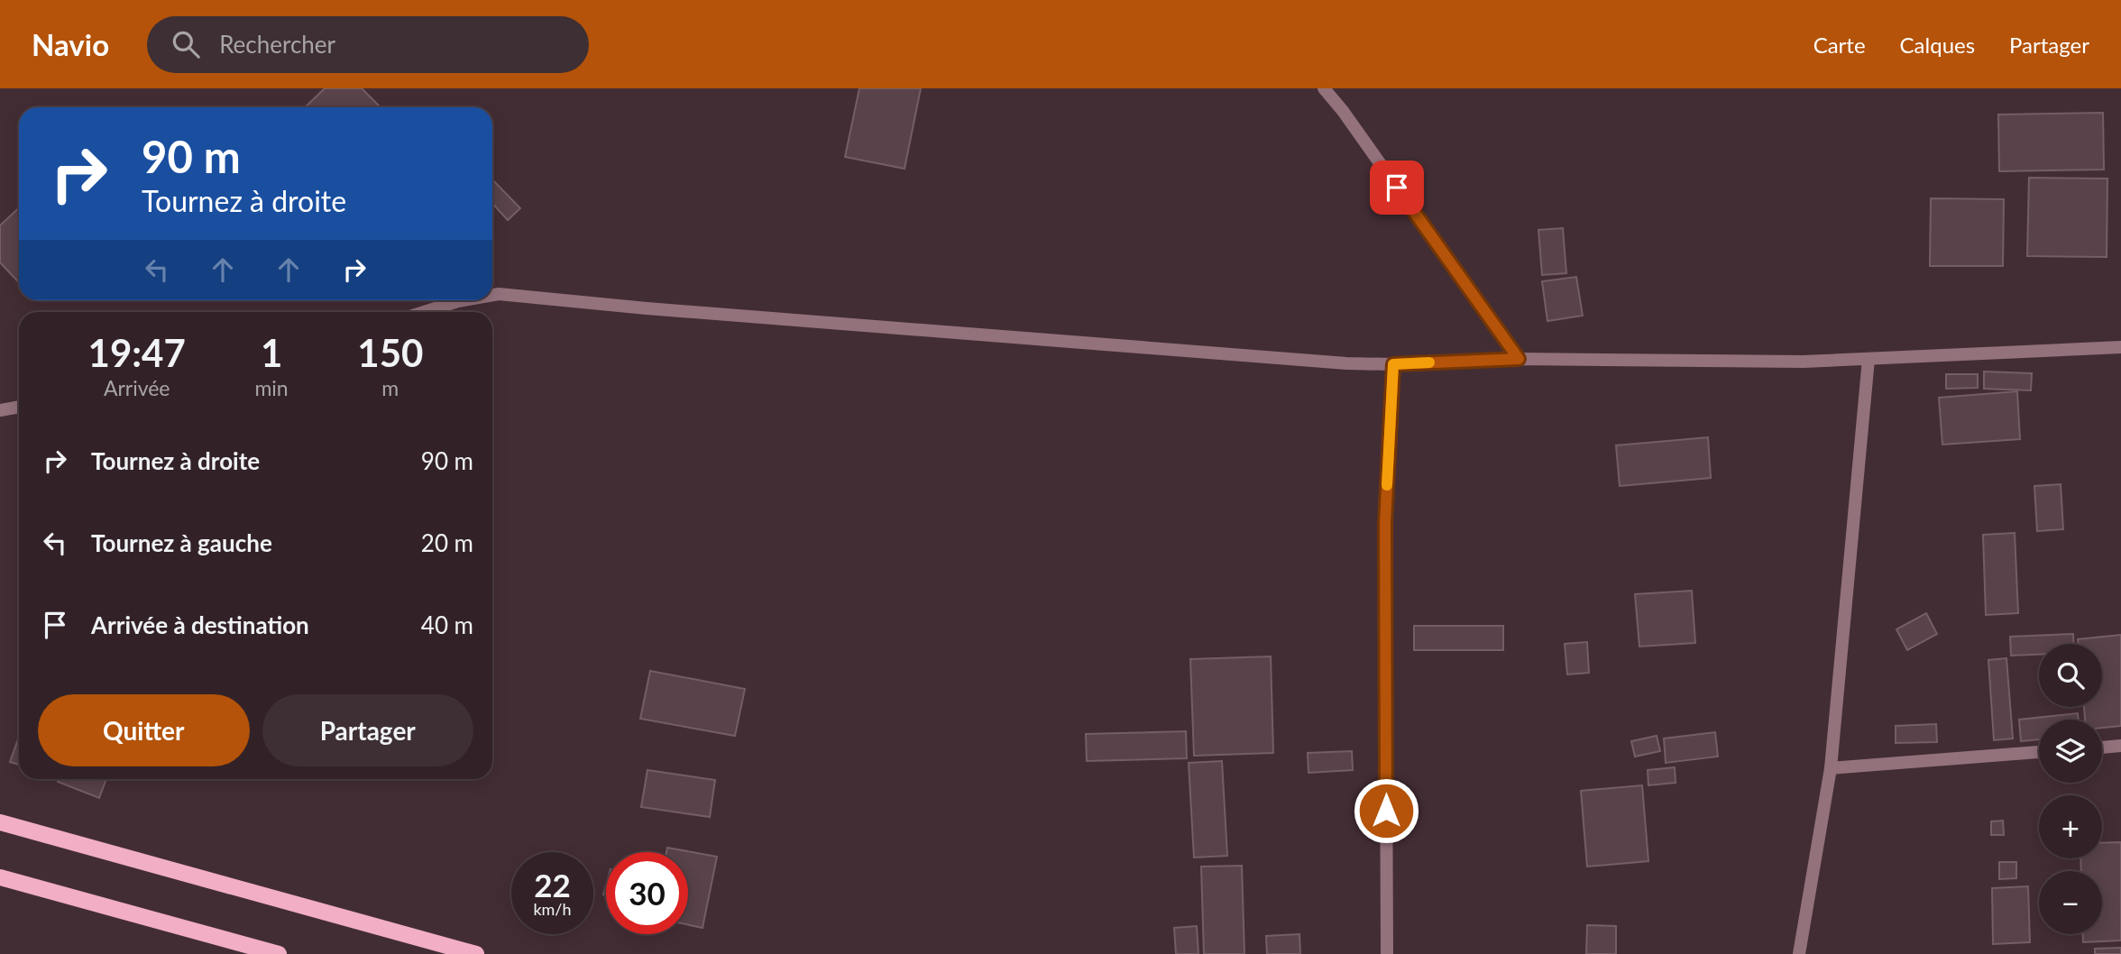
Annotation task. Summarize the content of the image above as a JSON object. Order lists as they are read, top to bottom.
{
  "page": {
    "header": "Navio",
    "search": "Rechercher",
    "nav": ["Carte", "Calques", "Partager"],
    "turn": ["90 m", "Tournez à droite"],
    "eta": [
      "19:47",
      "Arrivée",
      "1",
      "min",
      "150",
      "m"
    ],
    "list": [
      {
        "name": "Tournez à droite",
        "value": "90 m"
      },
      {
        "name": "Tournez à gauche",
        "value": "20 m"
      },
      {
        "name": "Arrivée à destination",
        "value": "40 m"
      }
    ],
    "map_buttons": ["+", "−"],
    "buttons": ["Quitter", "Partager"],
    "speed": "22 km/h",
    "limit": "30"
  }
}
